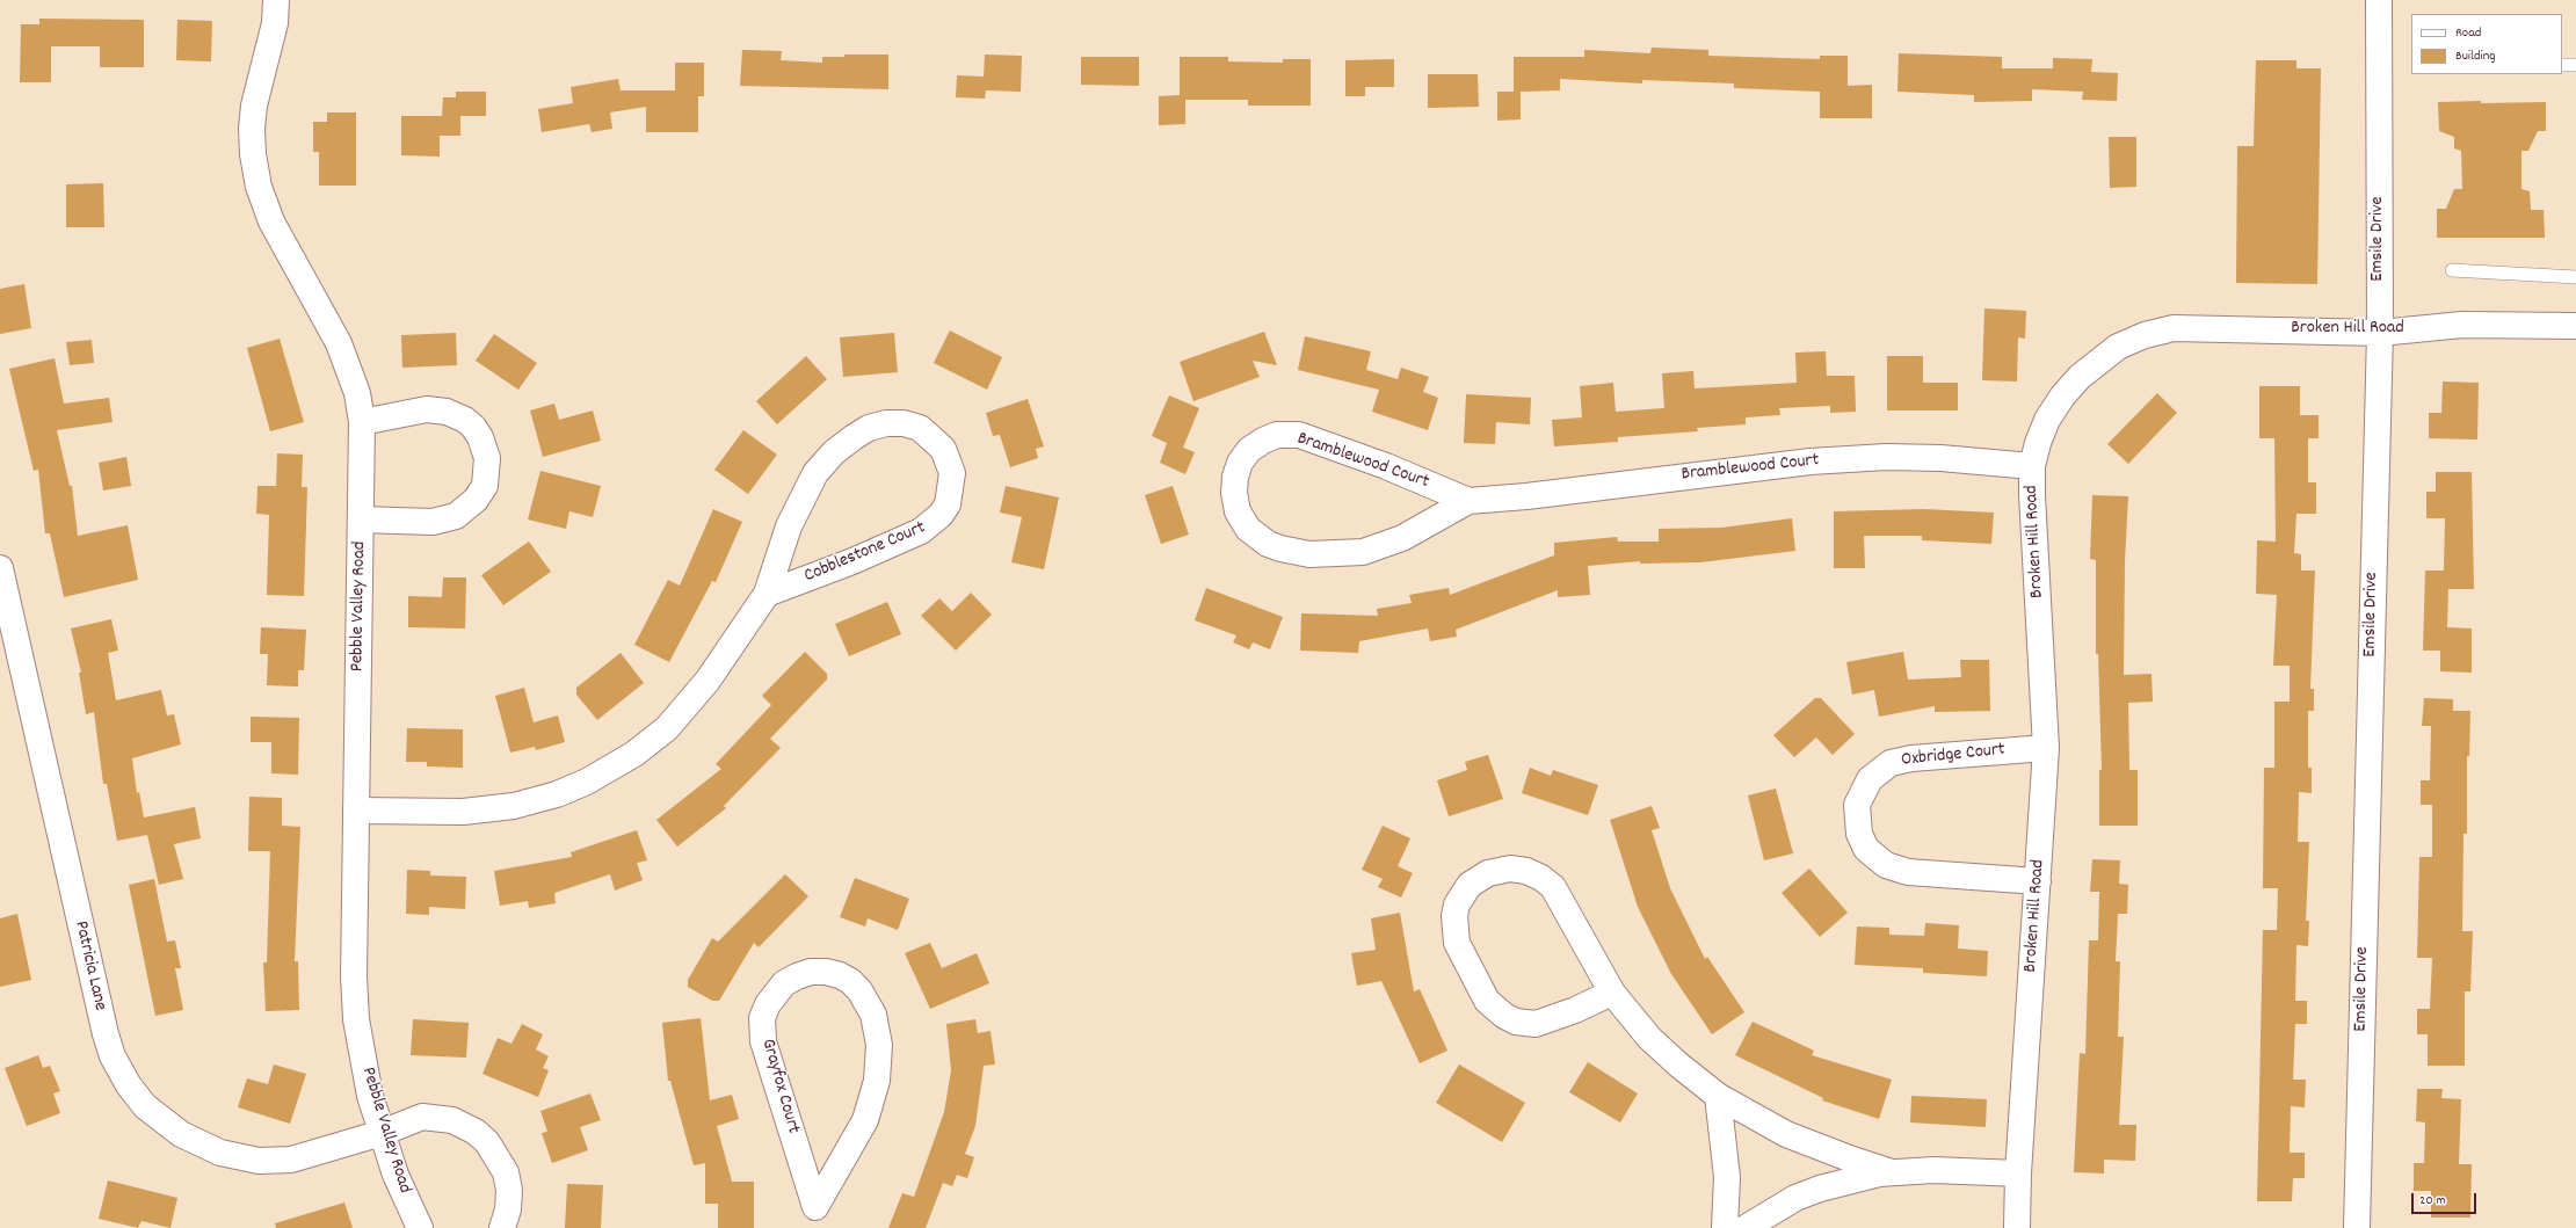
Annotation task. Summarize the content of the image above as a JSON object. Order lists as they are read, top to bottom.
{
  "streets": {
    "street": [
      "Emsile Drive",
      "Broken Hill Road",
      "Bramblewood Court",
      "Cobblestone Court",
      "Pebble Valley Road",
      "Oxbridge Court",
      "Patricia Lane",
      "Grayfox Court"
    ]
  },
  "crossings": [
    ["Emsile Drive", "Broken Hill Road"],
    ["Broken Hill Road", "Bramblewood Court"],
    ["Broken Hill Road", "Oxbridge Court"],
    ["Cobblestone Court", "Pebble Valley Road"],
    ["Pebble Valley Road", "Patricia Lane"]
  ],
  "legend": ["Road", "Building"],
  "scale_bar": "20 m"
}
